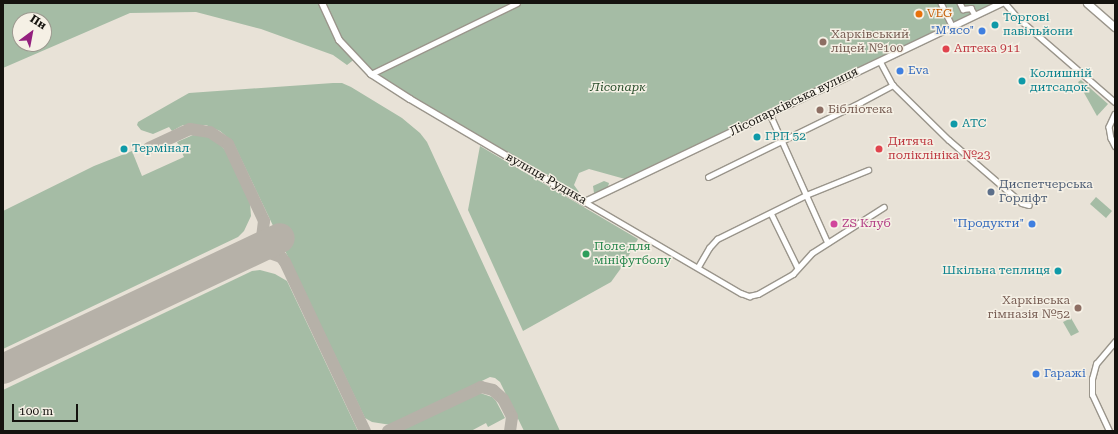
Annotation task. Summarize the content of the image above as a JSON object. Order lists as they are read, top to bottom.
{
  "streets": {
    "street": ["Лісопарківська вулиця", "вулиця Рудика"]
  },
  "crossings": [
    ["Лісопарківська вулиця", "вулиця Рудика"]
  ],
  "parks": ["Лісопарк"],
  "places": [
    "VEG",
    "Торгові павільйони",
    "\"М'ясо\"",
    "Харківський ліцей №100",
    "Аптека 911",
    "Eva",
    "Колишній дитсадок",
    "Бібліотека",
    "АТС",
    "ГРП 52",
    "Термінал",
    "Дитяча поліклініка №23",
    "Диспетчерська Горліфт",
    "ZS Клуб",
    "\"Продукти\"",
    "Поле для мініфутболу",
    "Шкільна теплиця",
    "Харківська гімназія №52",
    "Гаражі"
  ],
  "scale_bar": "100 m",
  "north": "top right"
}
